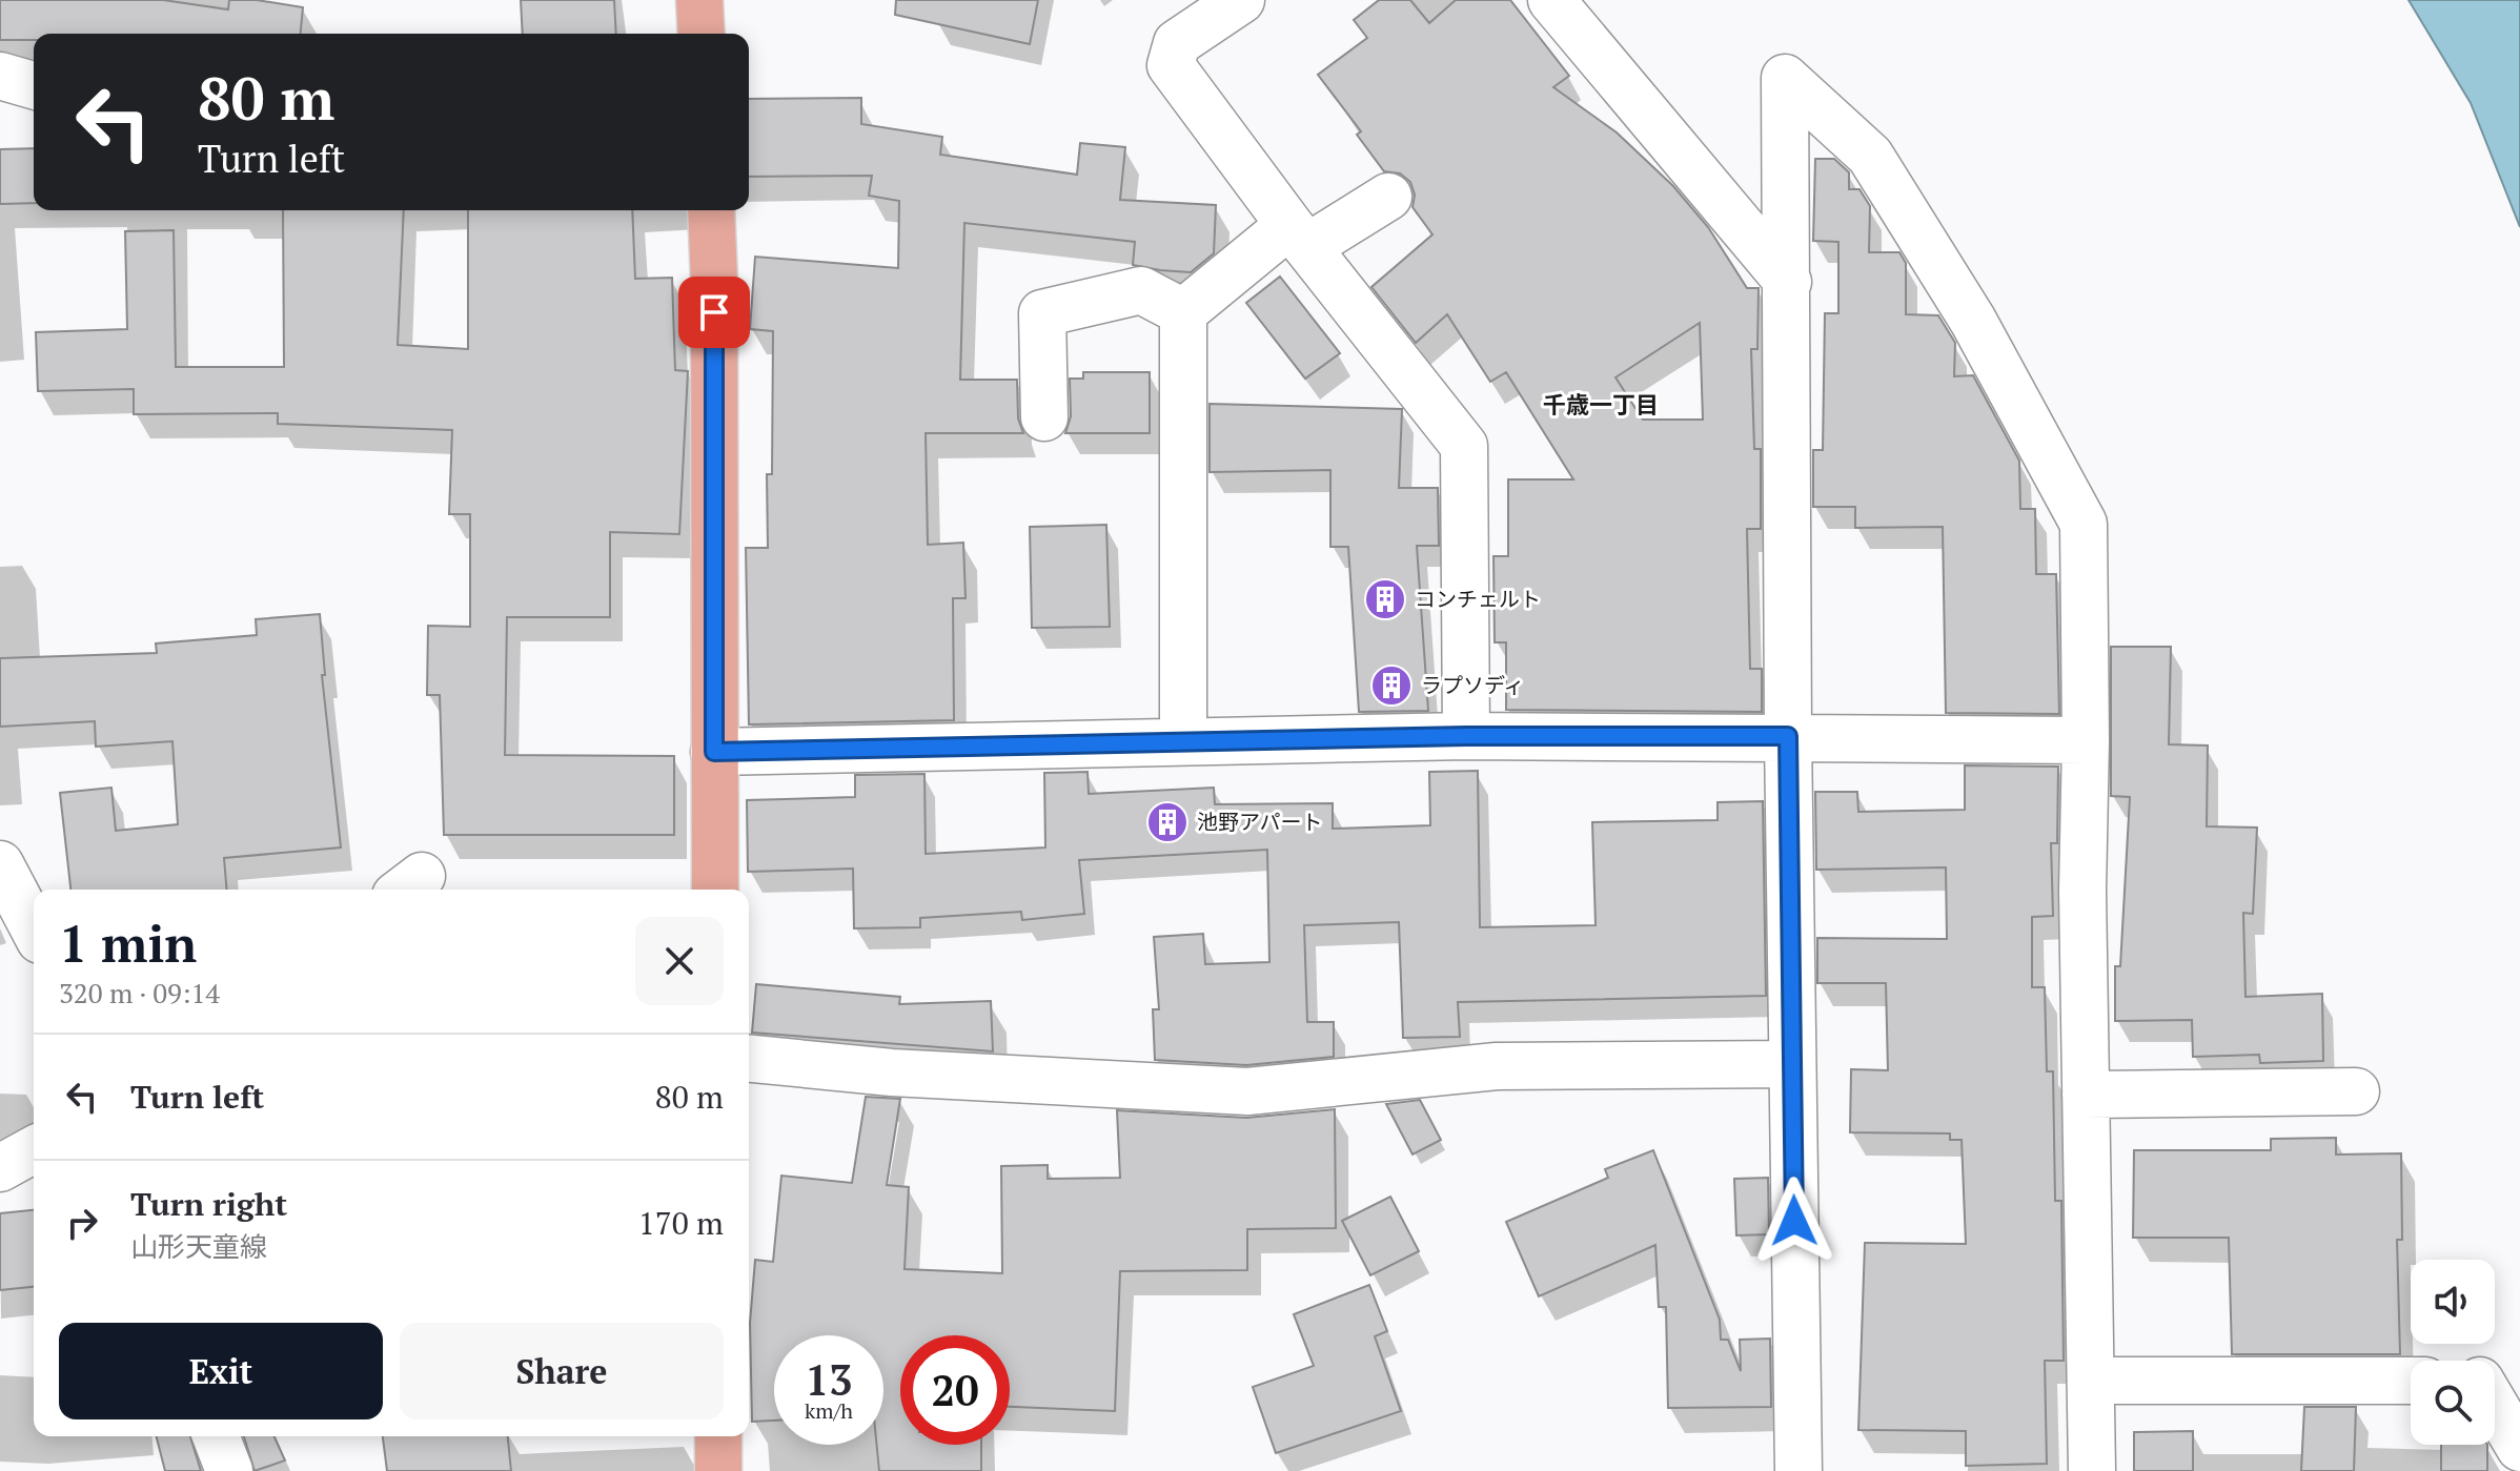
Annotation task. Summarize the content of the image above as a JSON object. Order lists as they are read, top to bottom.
{
  "districts": ["千歳一丁目"],
  "places": {
    "building": ["コンチェルト", "ラプソディ", "池野アパート"]
  },
  "page": {
    "turn": ["80 m", "Turn left"],
    "heading": ["1 min", "320 m · 09:14"],
    "list": [
      {
        "name": "Turn left",
        "value": "80 m"
      },
      {
        "name": "Turn right",
        "note": "山形天童線",
        "value": "170 m"
      }
    ],
    "buttons": ["Exit", "Share"],
    "speed": "13 km/h",
    "limit": "20"
  }
}
